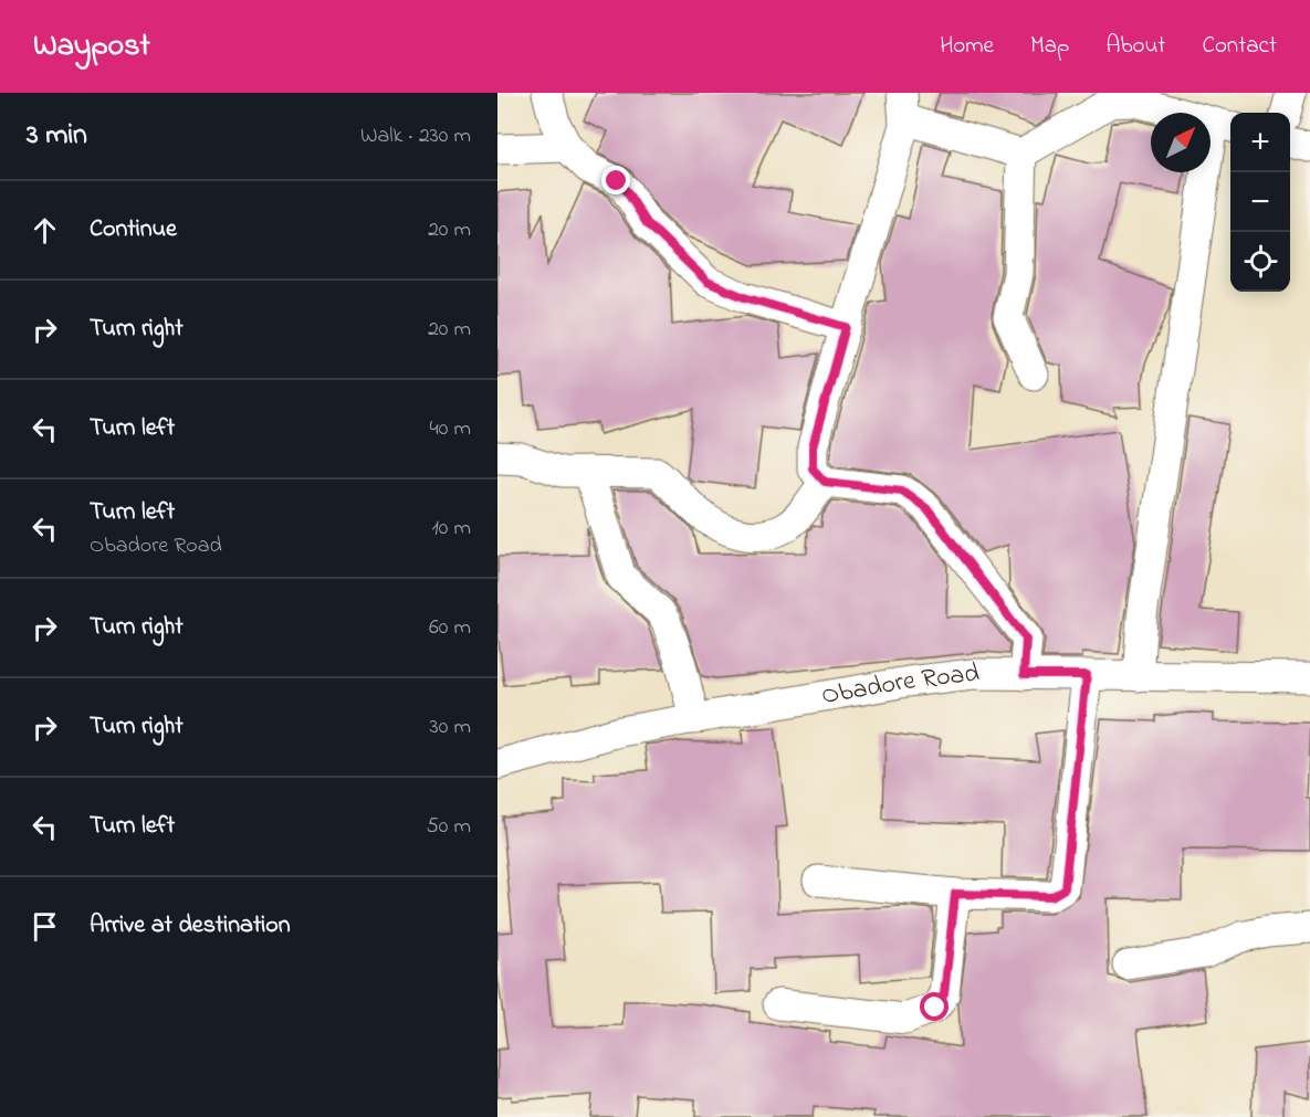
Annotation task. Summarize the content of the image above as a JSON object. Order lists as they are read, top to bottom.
{
  "streets": {
    "street": ["Obadore Road"]
  },
  "north": "top right",
  "page": {
    "header": "Waypost",
    "nav": [
      "Home",
      "Map",
      "About",
      "Contact"
    ],
    "heading": ["3 min", "Walk · 230 m"],
    "map_buttons": ["+", "−"],
    "list": [
      ["Continue", "20 m"],
      ["Turn right", "20 m"],
      ["Turn left", "40 m"],
      ["Turn left", "Obadore Road", "10 m"],
      ["Turn right", "60 m"],
      ["Turn right", "30 m"],
      ["Turn left", "50 m"],
      "Arrive at destination"
    ]
  }
}
